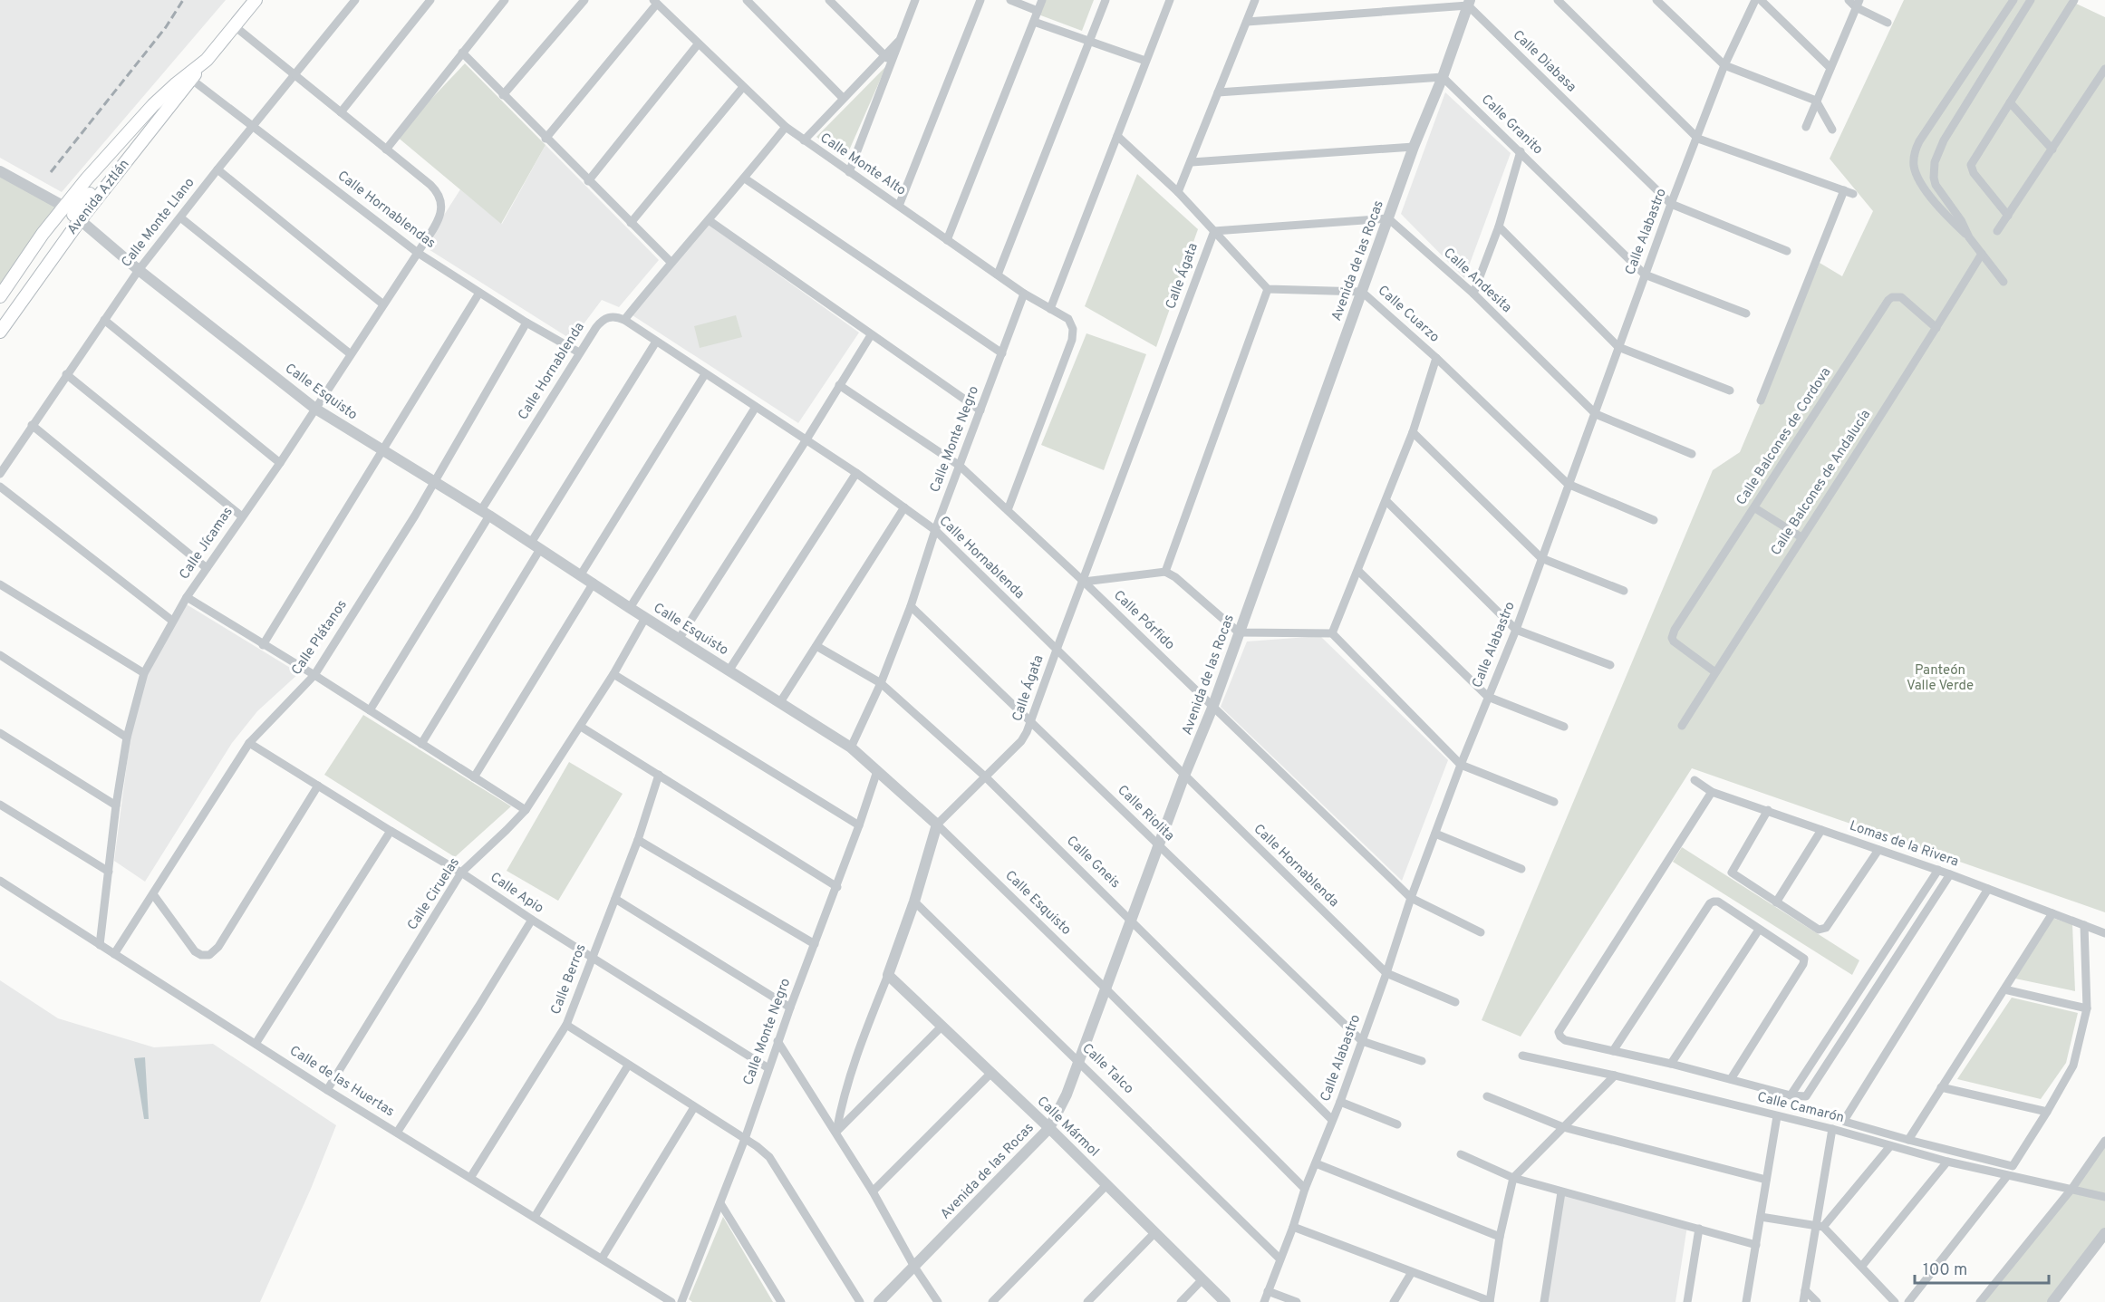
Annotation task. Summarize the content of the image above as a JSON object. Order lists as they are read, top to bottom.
{
  "streets": {
    "main road": ["Avenida Aztlán"],
    "street": [
      "Calle Diabasa",
      "Calle Granito",
      "Calle Monte Alto",
      "Calle Hornablendas",
      "Calle Monte Llano",
      "Calle Alabastro",
      "Avenida de las Rocas",
      "Calle Ágata",
      "Calle Andesita",
      "Calle Cuarzo",
      "Calle Hornablenda",
      "Calle Esquisto",
      "Calle Balcones de Cordova",
      "Calle Monte Negro",
      "Calle Balcones de Andalucía",
      "Calle Jícamas",
      "Calle Pórfido",
      "Calle Plátanos",
      "Calle Riolita",
      "Lomas de la Rivera",
      "Calle Gneis",
      "Calle Apio",
      "Calle Ciruelas",
      "Calle Berros",
      "Calle Talco",
      "Calle de las Huertas",
      "Calle Camarón",
      "Calle Mármol"
    ]
  },
  "crossings": [
    ["Calle Diabasa", "Calle Alabastro"],
    ["Calle Diabasa", "Avenida de las Rocas"],
    ["Calle Granito", "Calle Alabastro"],
    ["Calle Granito", "Avenida de las Rocas"],
    ["Calle Monte Alto", "Calle Monte Negro"],
    ["Calle Monte Alto", "Calle Pórfido"],
    ["Avenida Aztlán", "Calle Hornablendas"],
    ["Avenida Aztlán", "Calle Esquisto"],
    ["Calle Hornablendas", "Calle Monte Llano"],
    ["Calle Hornablendas", "Calle Hornablenda"],
    ["Calle Hornablendas", "Calle Jícamas"],
    ["Calle Hornablendas", "Calle Plátanos"],
    ["Calle Monte Llano", "Calle Esquisto"],
    ["Calle Alabastro", "Calle Andesita"],
    ["Calle Alabastro", "Calle Cuarzo"],
    ["Calle Alabastro", "Calle Hornablenda"],
    ["Calle Alabastro", "Calle Esquisto"],
    ["Calle Alabastro", "Calle Pórfido"],
    ["Calle Alabastro", "Calle Riolita"],
    ["Calle Alabastro", "Calle Gneis"],
    ["Calle Alabastro", "Calle Talco"],
    ["Avenida de las Rocas", "Calle Andesita"],
    ["Avenida de las Rocas", "Calle Cuarzo"],
    ["Avenida de las Rocas", "Calle Hornablenda"],
    ["Avenida de las Rocas", "Calle Esquisto"],
    ["Avenida de las Rocas", "Calle Pórfido"],
    ["Avenida de las Rocas", "Calle Riolita"],
    ["Avenida de las Rocas", "Calle Gneis"],
    ["Avenida de las Rocas", "Calle Talco"],
    ["Avenida de las Rocas", "Calle Mármol"],
    ["Calle Ágata", "Calle Hornablenda"],
    ["Calle Ágata", "Calle Esquisto"],
    ["Calle Ágata", "Calle Pórfido"],
    ["Calle Ágata", "Calle Riolita"],
    ["Calle Ágata", "Calle Gneis"],
    ["Calle Ágata", "Calle Talco"],
    ["Calle Ágata", "Calle Mármol"],
    ["Calle Hornablenda", "Calle Esquisto"],
    ["Calle Hornablenda", "Calle Monte Negro"],
    ["Calle Esquisto", "Calle Monte Negro"],
    ["Calle Esquisto", "Calle Jícamas"],
    ["Calle Esquisto", "Calle Plátanos"],
    ["Calle Esquisto", "Calle Ciruelas"],
    ["Calle Balcones de Cordova", "Calle Balcones de Andalucía"],
    ["Calle Monte Negro", "Calle Pórfido"],
    ["Calle Monte Negro", "Calle Riolita"],
    ["Calle Monte Negro", "Calle Gneis"],
    ["Calle Monte Negro", "Calle Apio"],
    ["Calle Jícamas", "Calle de las Huertas"],
    ["Calle Plátanos", "Calle Apio"],
    ["Calle Plátanos", "Calle de las Huertas"],
    ["Calle Apio", "Calle Ciruelas"],
    ["Calle Apio", "Calle Berros"],
    ["Calle Ciruelas", "Calle de las Huertas"],
    ["Calle Berros", "Calle de las Huertas"]
  ],
  "parks": ["Panteón Valle Verde"],
  "scale_bar": "100 m"
}
